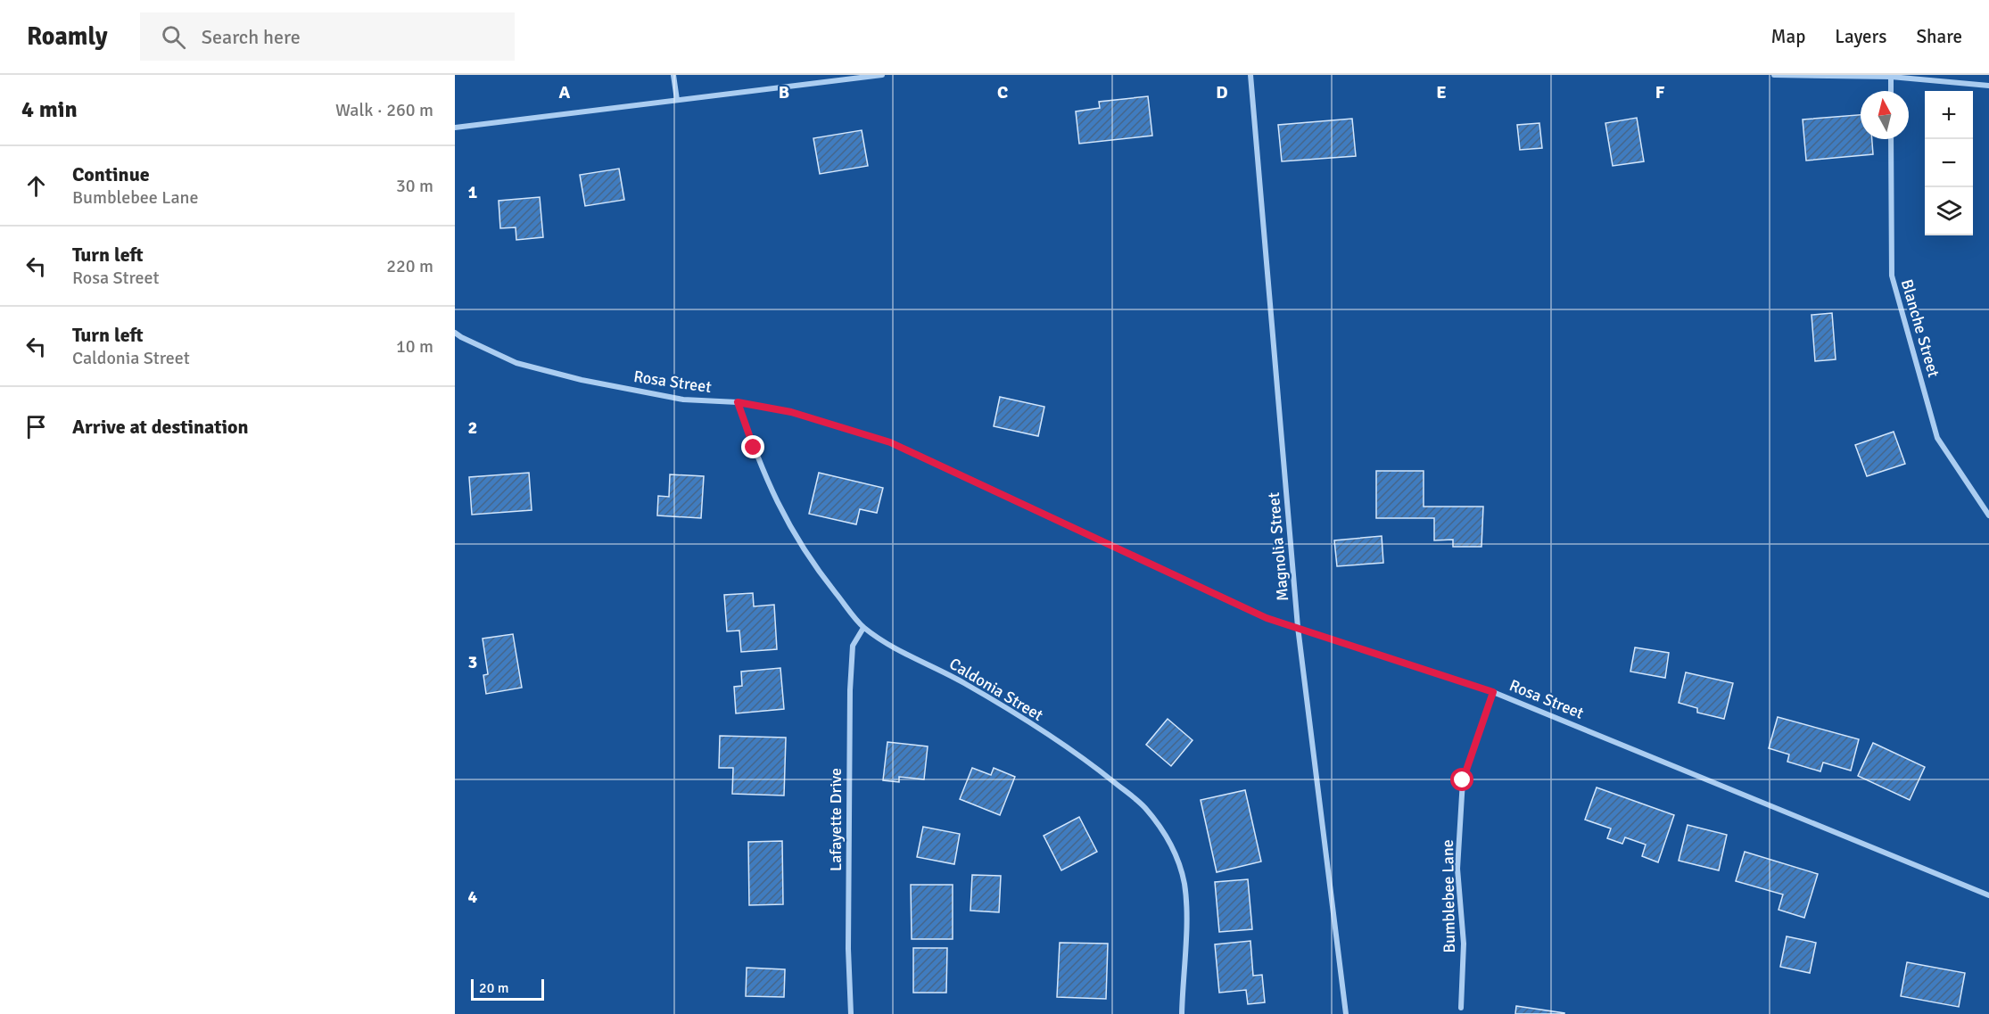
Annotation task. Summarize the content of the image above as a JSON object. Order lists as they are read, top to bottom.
{
  "streets": {
    "street": [
      "Blanche Street",
      "Rosa Street",
      "Magnolia Street",
      "Caldonia Street",
      "Lafayette Drive",
      "Bumblebee Lane"
    ]
  },
  "crossings": [
    ["Rosa Street", "Magnolia Street"],
    ["Rosa Street", "Caldonia Street"],
    ["Rosa Street", "Bumblebee Lane"],
    ["Caldonia Street", "Lafayette Drive"]
  ],
  "scale_bar": "20 m",
  "north": "top",
  "page": {
    "header": "Roamly",
    "search": "Search here",
    "nav": ["Map", "Layers", "Share"],
    "heading": ["4 min", "Walk · 260 m"],
    "map_buttons": ["+", "−"],
    "list": [
      ["Continue", "Bumblebee Lane", "30 m"],
      ["Turn left", "Rosa Street", "220 m"],
      ["Turn left", "Caldonia Street", "10 m"],
      "Arrive at destination"
    ],
    "scale": "20 m"
  },
  "grid": {
    "columns": [
      "A",
      "B",
      "C",
      "D",
      "E",
      "F"
    ],
    "rows": [
      "1",
      "2",
      "3",
      "4"
    ]
  }
}
